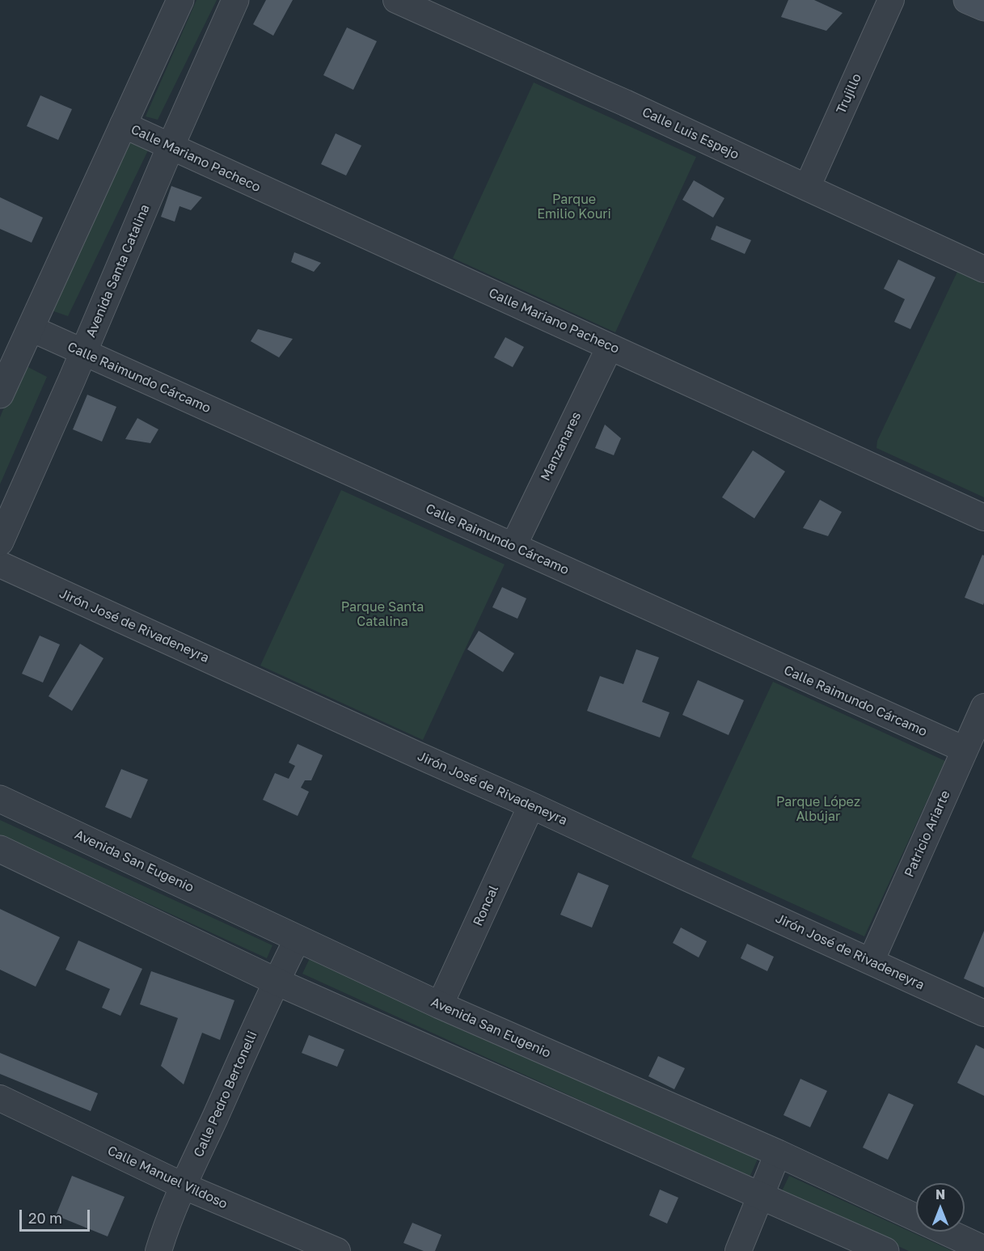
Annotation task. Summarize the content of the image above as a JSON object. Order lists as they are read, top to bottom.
{
  "streets": {
    "street": [
      "Trujillo",
      "Calle Luis Espejo",
      "Calle Mariano Pacheco",
      "Avenida Santa Catalina",
      "Calle Raimundo Cárcamo",
      "Manzanares",
      "Jirón José de Rivadeneyra",
      "Patricio Ariarte",
      "Avenida San Eugenio",
      "Roncal",
      "Calle Pedro Bertonelli",
      "Calle Manuel Vildoso"
    ]
  },
  "crossings": [
    ["Trujillo", "Calle Luis Espejo"],
    ["Calle Mariano Pacheco", "Avenida Santa Catalina"],
    ["Calle Mariano Pacheco", "Manzanares"],
    ["Avenida Santa Catalina", "Calle Raimundo Cárcamo"],
    ["Calle Raimundo Cárcamo", "Manzanares"],
    ["Calle Raimundo Cárcamo", "Patricio Ariarte"],
    ["Jirón José de Rivadeneyra", "Patricio Ariarte"],
    ["Jirón José de Rivadeneyra", "Roncal"],
    ["Avenida San Eugenio", "Roncal"],
    ["Avenida San Eugenio", "Calle Pedro Bertonelli"],
    ["Calle Pedro Bertonelli", "Calle Manuel Vildoso"]
  ],
  "parks": ["Parque Emilio Kouri", "Parque Santa Catalina", "Parque López Albújar"],
  "scale_bar": "20 m",
  "north": "top"
}
